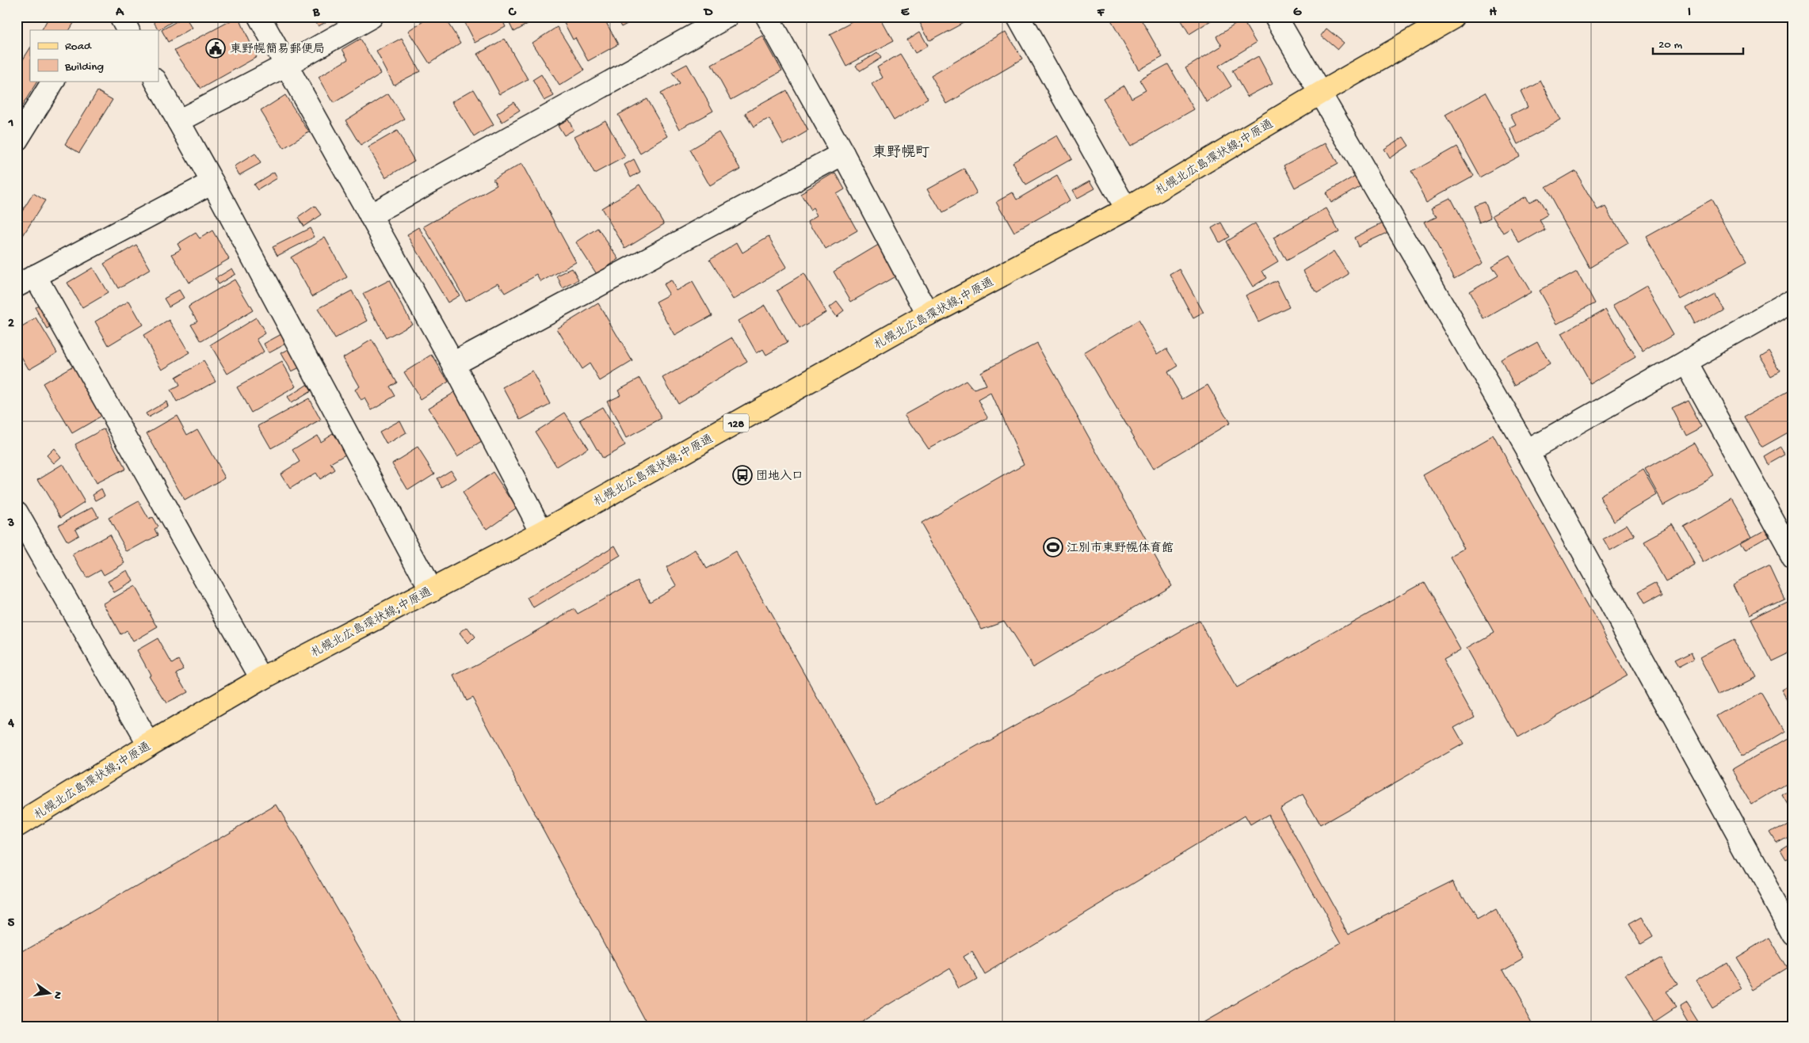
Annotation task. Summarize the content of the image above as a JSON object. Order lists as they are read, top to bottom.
{
  "streets": {
    "main road": ["札幌北広島環状線;中原通", "128"]
  },
  "districts": ["東野幌町"],
  "places": {
    "public building": ["東野幌簡易郵便局"],
    "bus stop": ["団地入口"],
    "sports": ["江別市東野幌体育館"]
  },
  "legend": ["Road", "Building"],
  "scale_bar": "20 m",
  "north": "right",
  "grid": {
    "columns": [
      "A",
      "B",
      "C",
      "D",
      "E",
      "F",
      "G",
      "H",
      "I"
    ],
    "rows": [
      "1",
      "2",
      "3",
      "4",
      "5"
    ]
  }
}
